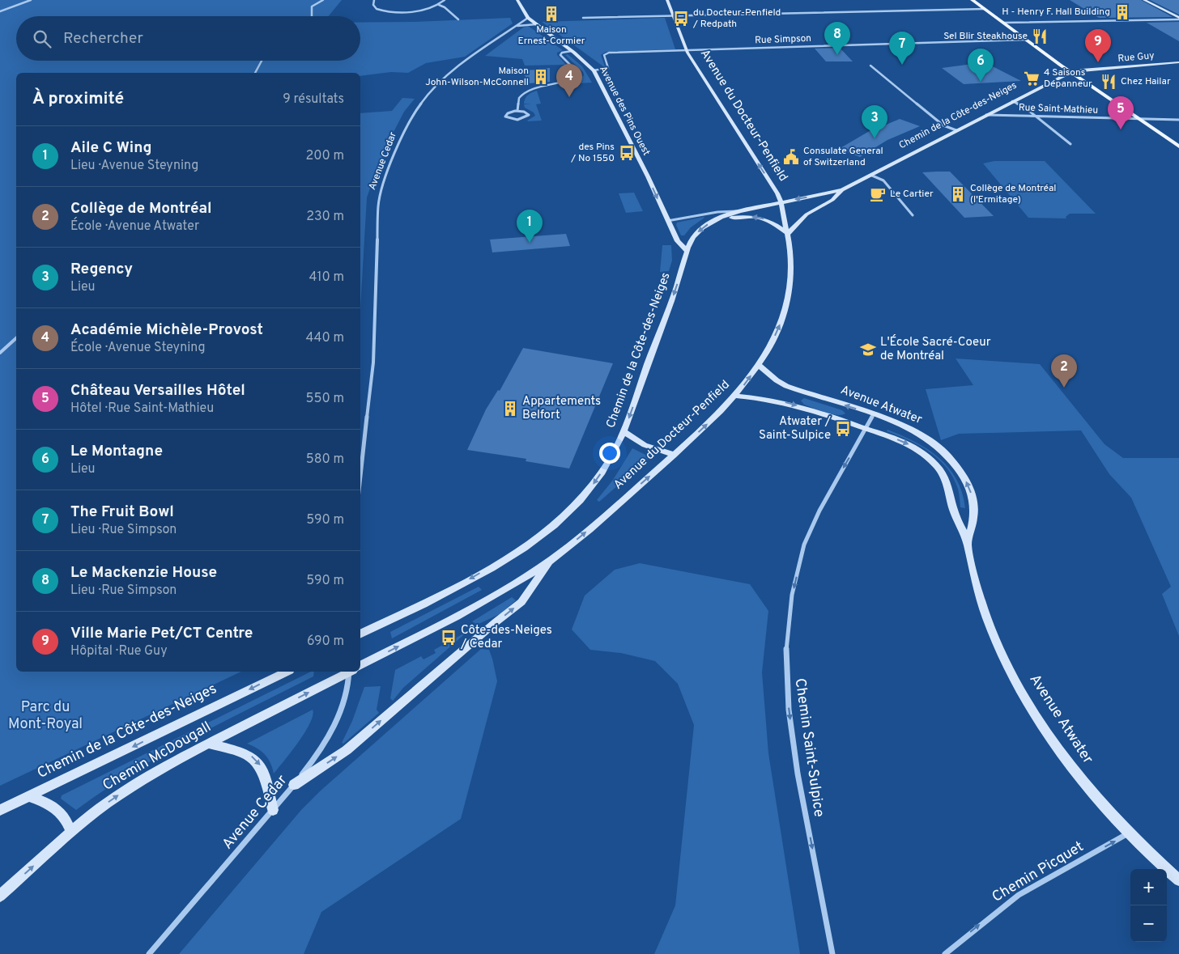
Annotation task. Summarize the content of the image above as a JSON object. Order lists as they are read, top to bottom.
{
  "streets": {
    "main road": [
      "Rue Guy",
      "Avenue des Pins Ouest",
      "Avenue du Docteur-Penfield",
      "Chemin de la Côte-des-Neiges",
      "Avenue Atwater",
      "Chemin McDougall"
    ],
    "street": [
      "Rue Simpson",
      "Rue Saint-Mathieu",
      "Avenue Cedar",
      "Chemin Saint-Sulpice",
      "Chemin Picquet"
    ]
  },
  "crossings": [
    ["Rue Simpson", "Avenue des Pins Ouest"],
    ["Rue Simpson", "Avenue du Docteur-Penfield"],
    ["Rue Guy", "Chemin de la Côte-des-Neiges"],
    ["Rue Saint-Mathieu", "Chemin de la Côte-des-Neiges"],
    ["Avenue des Pins Ouest", "Chemin de la Côte-des-Neiges"],
    ["Avenue des Pins Ouest", "Avenue Cedar"],
    ["Avenue du Docteur-Penfield", "Chemin de la Côte-des-Neiges"],
    ["Avenue du Docteur-Penfield", "Avenue Atwater"],
    ["Avenue Atwater", "Chemin Saint-Sulpice"],
    ["Avenue Atwater", "Chemin Picquet"]
  ],
  "one_way": [
    "Avenue des Pins Ouest",
    "Avenue du Docteur-Penfield",
    "Chemin de la Côte-des-Neiges",
    "Chemin Saint-Sulpice",
    "Chemin McDougall",
    "Chemin Picquet"
  ],
  "parks": ["Parc du Mont-Royal"],
  "places": {
    "building": [
      "H - Henry F. Hall Building",
      "Maison Ernest-Cormier",
      "Maison John-Wilson-McConnell",
      "Collège de Montréal (l'Ermitage)",
      "Appartements Belfort"
    ],
    "bus stop": [
      "du Docteur-Penfield / Redpath",
      "des Pins / No 1550",
      "Atwater / Saint-Sulpice",
      "Côte-des-Neiges / Cedar"
    ],
    "restaurant": ["Sel Blir Steakhouse", "Chez Hailar"],
    "supermarket": ["4 Saisons Dépanneur"],
    "public building": ["Consulate General of Switzerland"],
    "cafe": ["Le Cartier"],
    "school or university": ["L'École Sacré-Coeur de Montréal"]
  },
  "page": {
    "search": "Rechercher",
    "pins": [
      "8",
      "9",
      "7",
      "6",
      "4",
      "5",
      "3",
      "1",
      "2"
    ],
    "heading": ["À proximité", "9 résultats"],
    "list": [
      {
        "mark": "1",
        "name": "Aile C Wing",
        "note": "Lieu · Avenue Steyning",
        "value": "200 m"
      },
      {
        "mark": "2",
        "name": "Collège de Montréal",
        "note": "École · Avenue Atwater",
        "value": "230 m"
      },
      {
        "mark": "3",
        "name": "Regency",
        "note": "Lieu",
        "value": "410 m"
      },
      {
        "mark": "4",
        "name": "Académie Michèle-Provost",
        "note": "École · Avenue Steyning",
        "value": "440 m"
      },
      {
        "mark": "5",
        "name": "Château Versailles Hôtel",
        "note": "Hôtel · Rue Saint-Mathieu",
        "value": "550 m"
      },
      {
        "mark": "6",
        "name": "Le Montagne",
        "note": "Lieu",
        "value": "580 m"
      },
      {
        "mark": "7",
        "name": "The Fruit Bowl",
        "note": "Lieu · Rue Simpson",
        "value": "590 m"
      },
      {
        "mark": "8",
        "name": "Le Mackenzie House",
        "note": "Lieu · Rue Simpson",
        "value": "590 m"
      },
      {
        "mark": "9",
        "name": "Ville Marie Pet/CT Centre",
        "note": "Hôpital · Rue Guy",
        "value": "690 m"
      }
    ],
    "map_buttons": ["+", "−"]
  }
}
